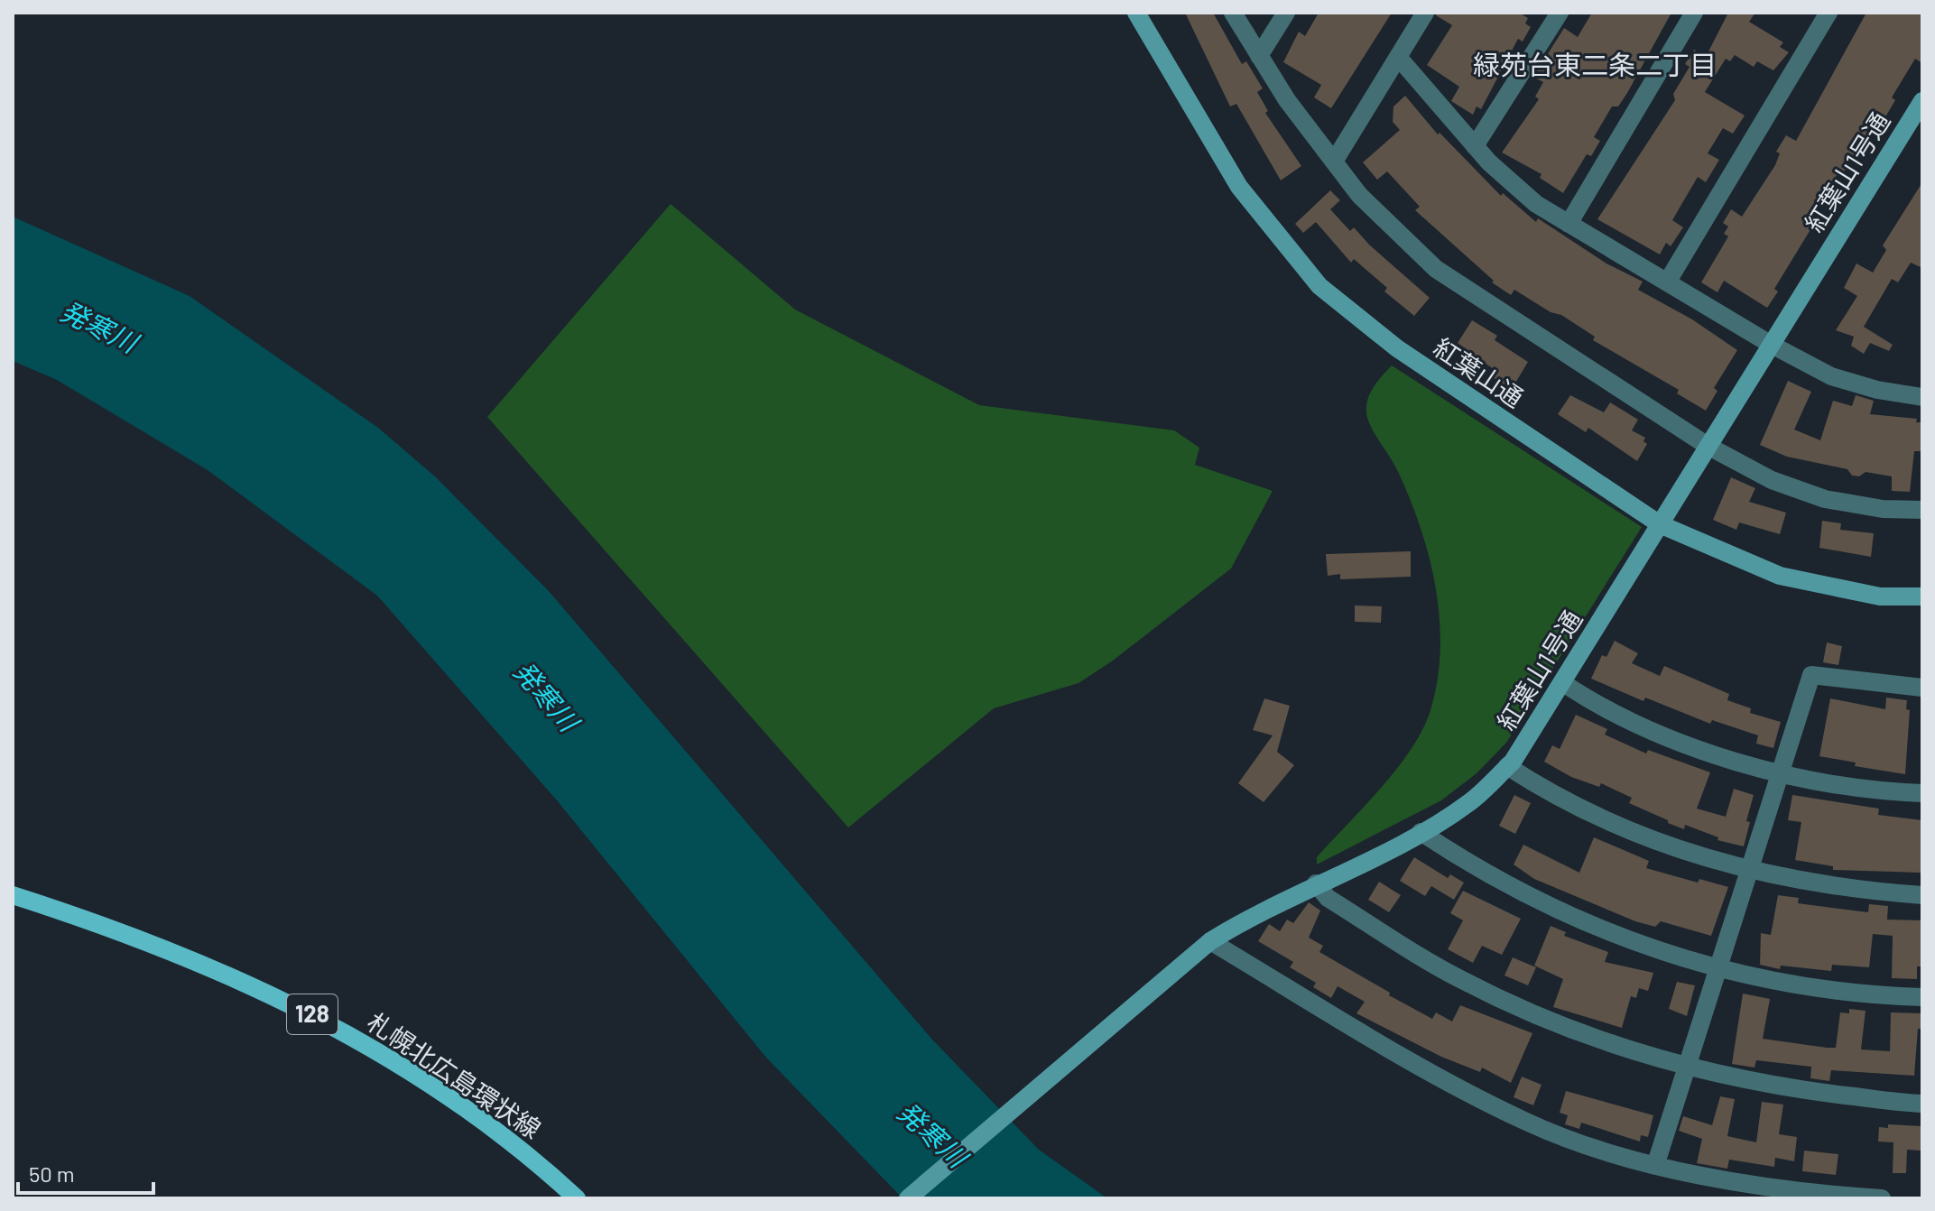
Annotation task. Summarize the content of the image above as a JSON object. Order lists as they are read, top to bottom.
{
  "streets": {
    "main road": ["128", "札幌北広島環状線"],
    "street": ["紅葉山1号通", "紅葉山通"]
  },
  "crossings": [
    ["紅葉山1号通", "紅葉山通"]
  ],
  "districts": ["緑苑台東二条二丁目"],
  "water": ["発寒川"],
  "scale_bar": "50 m"
}
